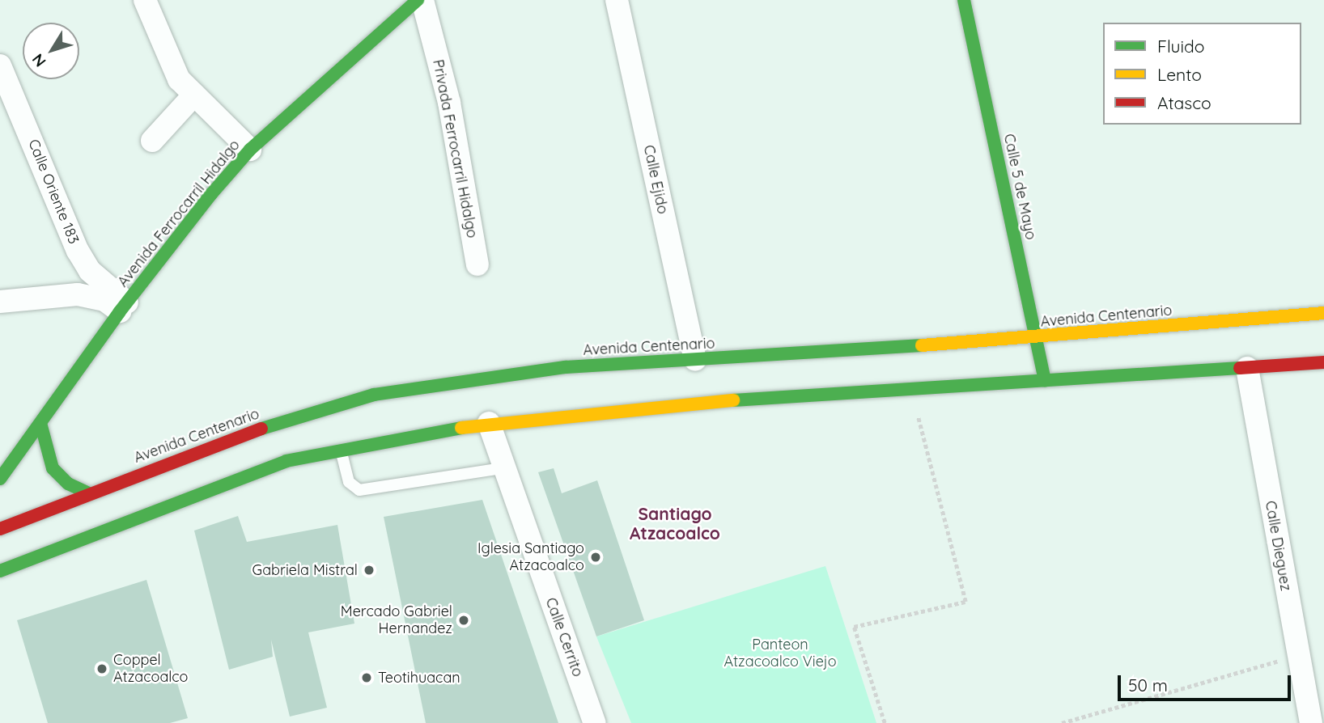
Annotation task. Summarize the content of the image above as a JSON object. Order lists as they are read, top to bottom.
{
  "streets": {
    "main road": ["Calle 5 de Mayo", "Avenida Ferrocarril Hidalgo", "Avenida Centenario"],
    "street": [
      "Privada Ferrocarril Hidalgo",
      "Calle Ejido",
      "Calle Oriente 183",
      "Calle Dieguez",
      "Calle Cerrito"
    ]
  },
  "crossings": [
    ["Calle Ejido", "Avenida Centenario"],
    ["Calle 5 de Mayo", "Avenida Centenario"],
    ["Calle Oriente 183", "Avenida Ferrocarril Hidalgo"]
  ],
  "districts": ["Santiago Atzacoalco"],
  "parks": ["Panteon Atzacoalco Viejo"],
  "places": [
    "Iglesia Santiago Atzacoalco",
    "Gabriela Mistral",
    "Mercado Gabriel Hernandez",
    "Coppel Atzacoalco",
    "Teotihuacan"
  ],
  "legend": ["Fluido", "Lento", "Atasco"],
  "scale_bar": "50 m",
  "north": "bottom left"
}
